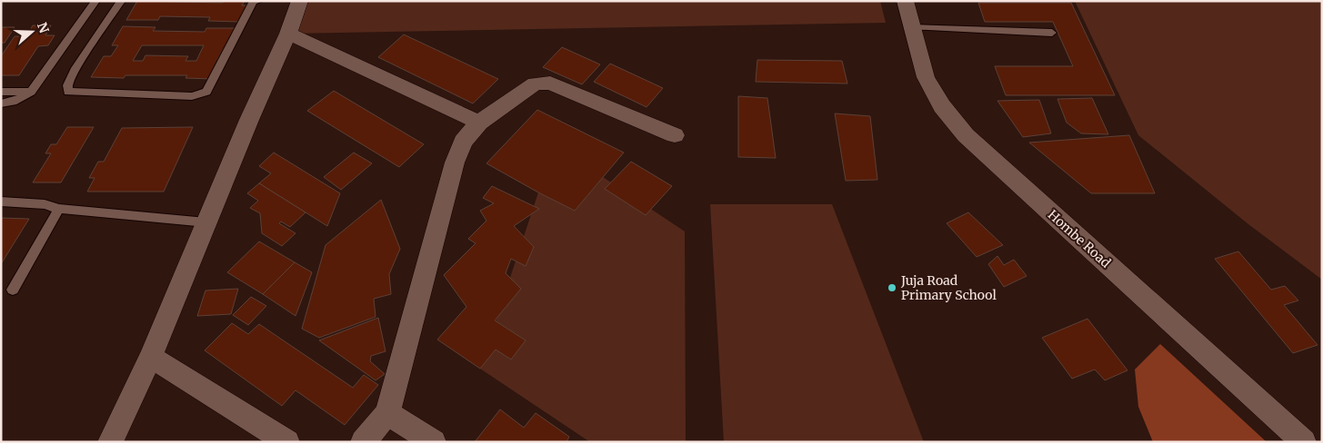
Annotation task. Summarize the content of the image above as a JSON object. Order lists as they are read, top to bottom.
{
  "streets": {
    "street": ["Hombe Road"]
  },
  "places": ["Juja Road Primary School"],
  "north": "right"
}
